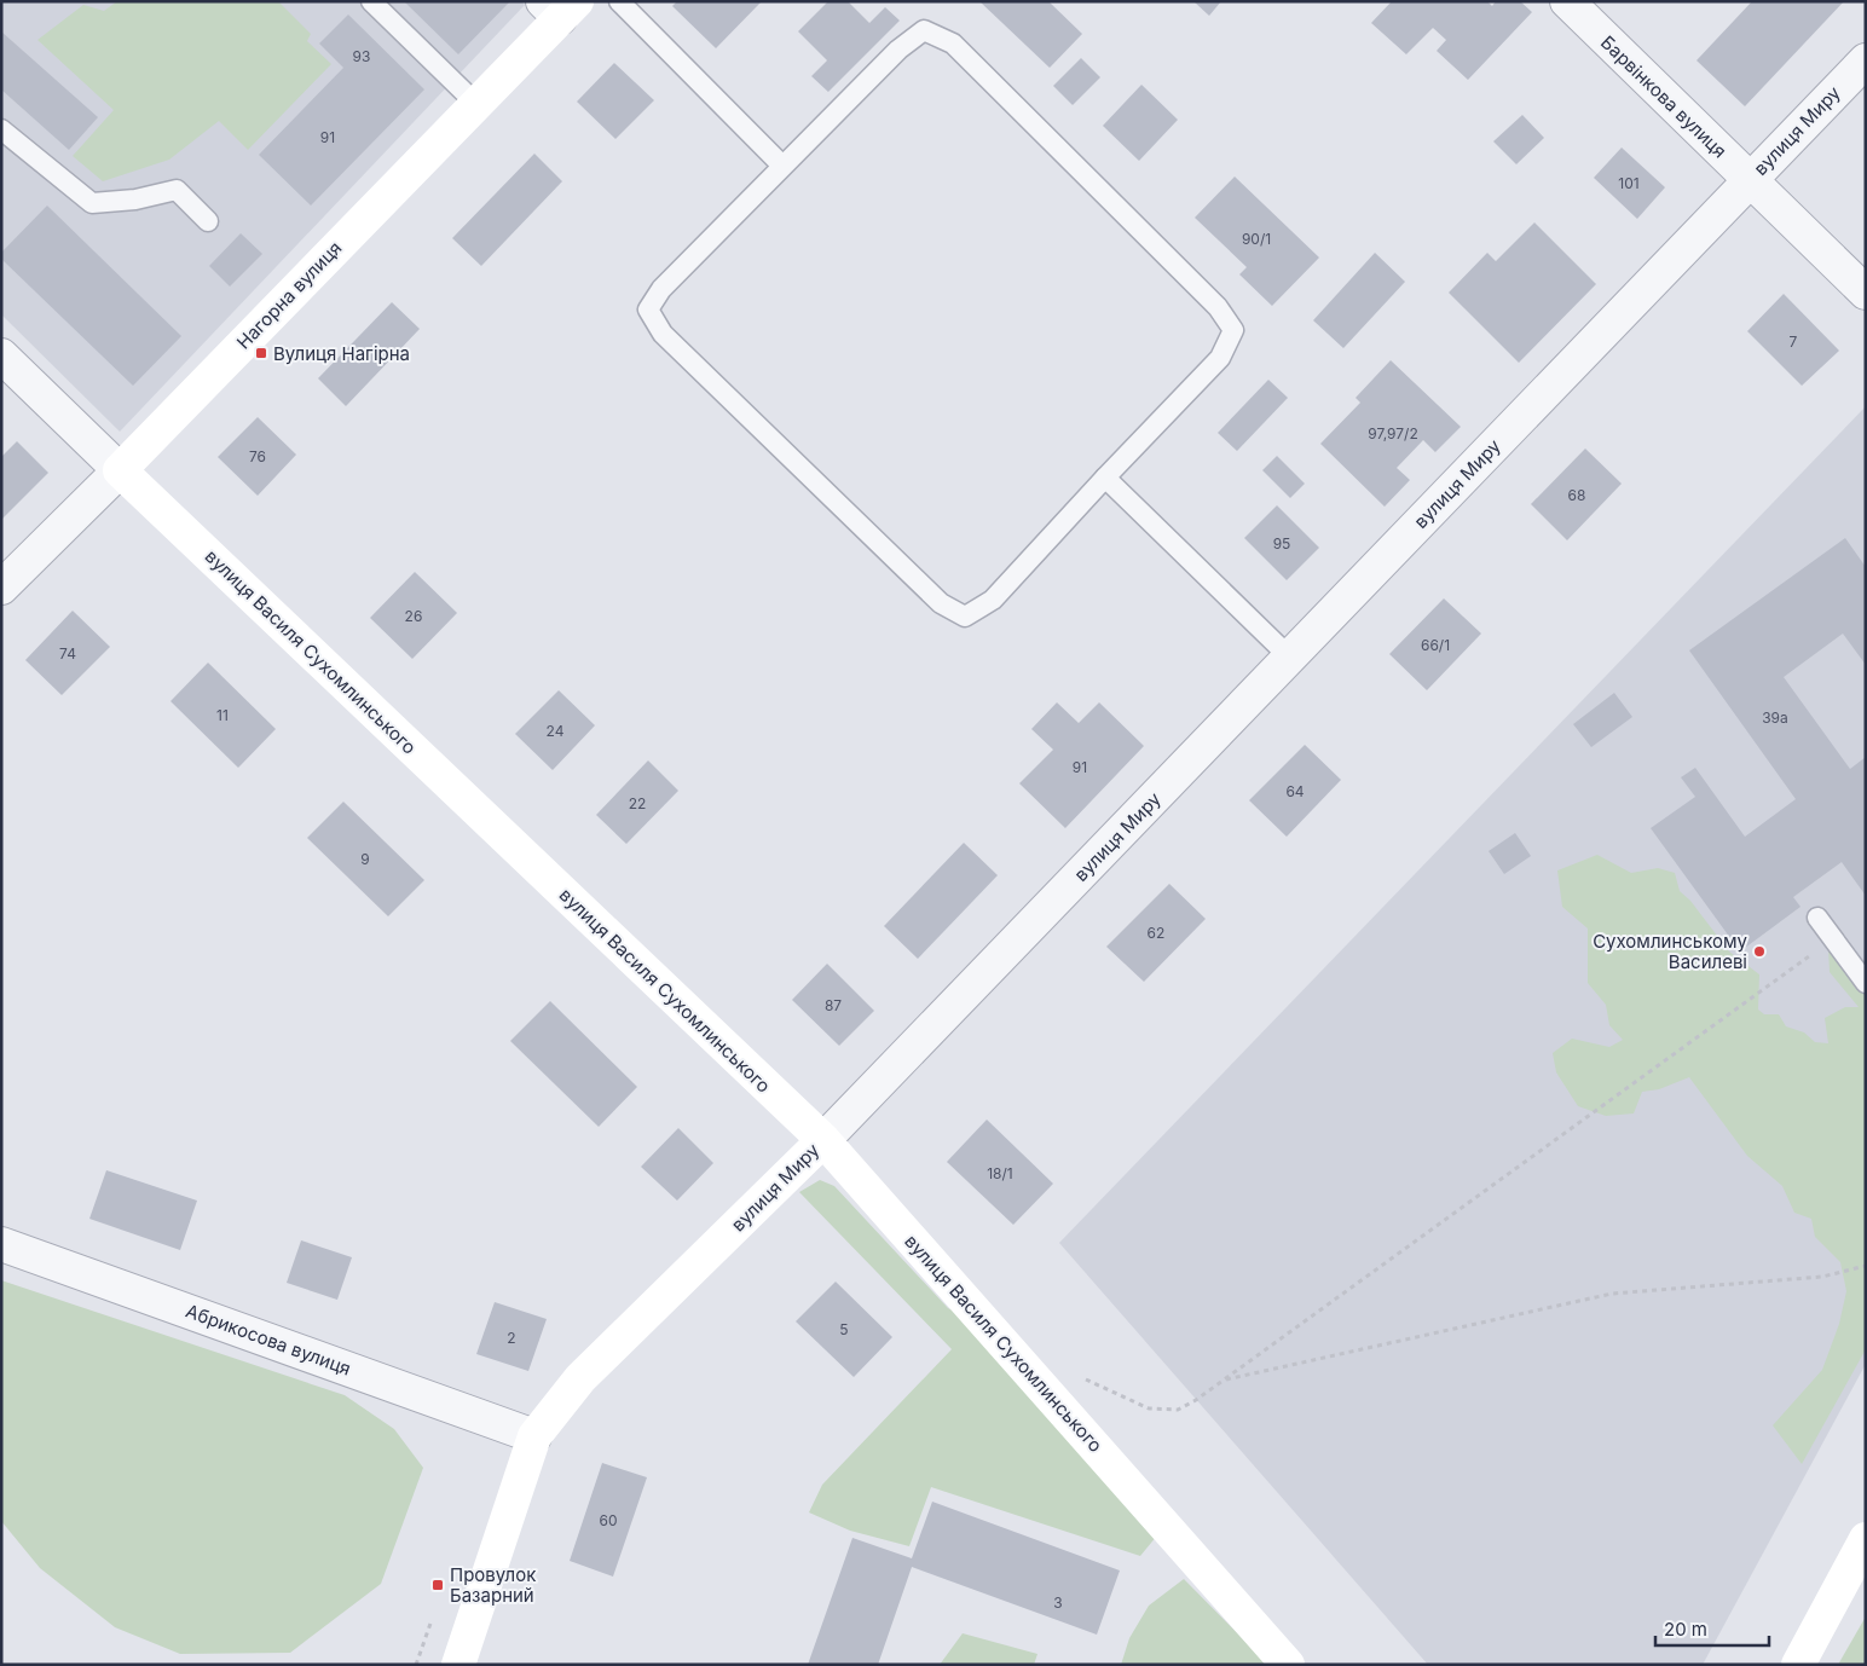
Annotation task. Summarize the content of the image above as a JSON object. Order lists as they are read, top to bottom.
{
  "streets": {
    "street": [
      "Барвінкова вулиця",
      "вулиця Миру",
      "Нагорна вулиця",
      "вулиця Василя Сухомлинського",
      "Абрикосова вулиця"
    ]
  },
  "crossings": [
    ["Барвінкова вулиця", "вулиця Миру"],
    ["вулиця Миру", "вулиця Василя Сухомлинського"],
    ["вулиця Миру", "Абрикосова вулиця"],
    ["Нагорна вулиця", "вулиця Василя Сухомлинського"]
  ],
  "places": {
    "transit": ["Вулиця Нагірна", "Провулок Базарний"],
    "other": ["Сухомлинському Василеві"]
  },
  "house_numbers": [
    "93",
    "91",
    "101",
    "90/1",
    "7",
    "97,97/2",
    "76",
    "68",
    "95",
    "26",
    "66/1",
    "74",
    "11",
    "39а",
    "24",
    "91",
    "64",
    "22",
    "9",
    "62",
    "87",
    "18/1",
    "5",
    "2",
    "60",
    "3"
  ],
  "scale_bar": "20 m"
}
